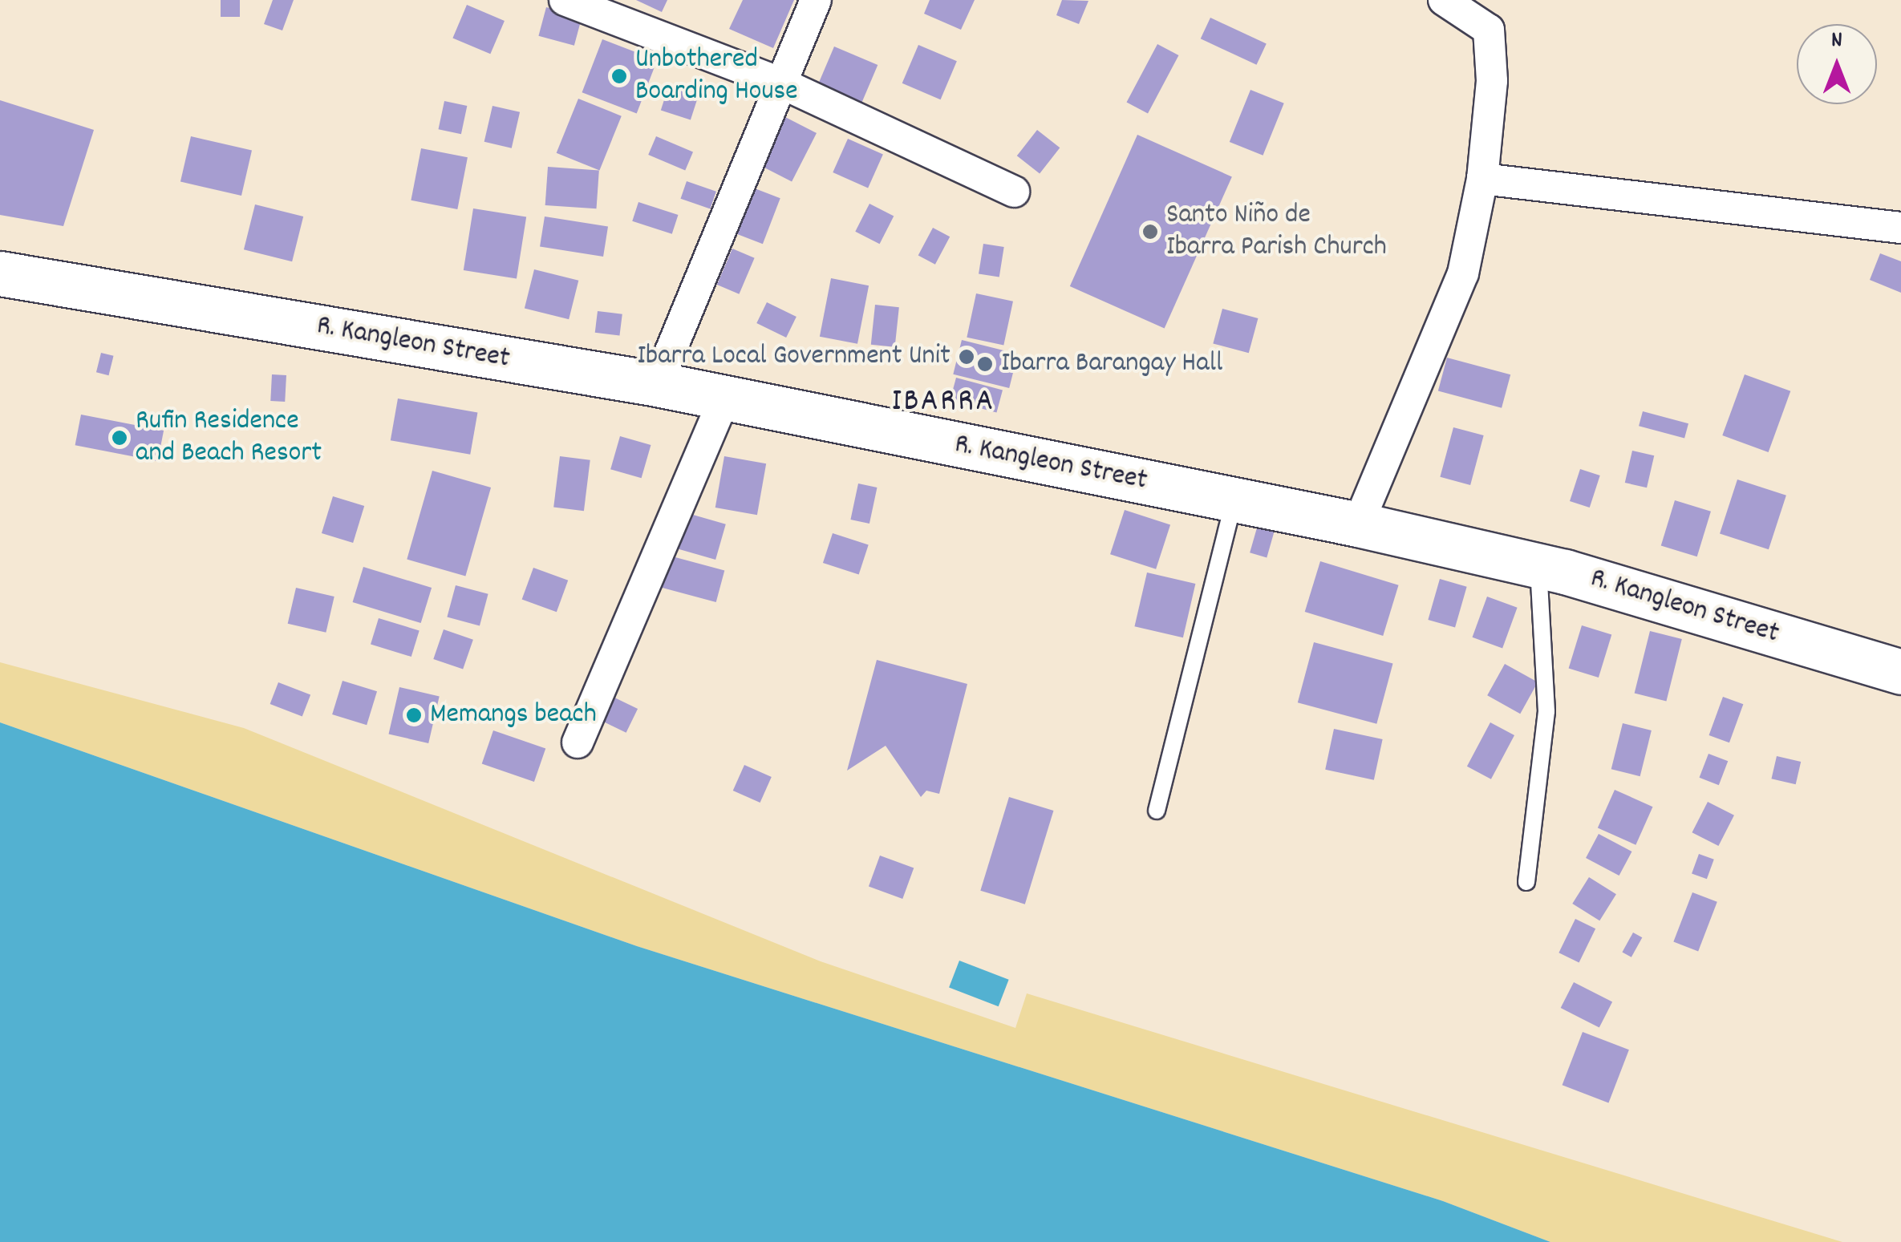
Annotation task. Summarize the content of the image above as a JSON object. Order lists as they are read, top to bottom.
{
  "streets": {
    "main road": ["R. Kangleon Street"]
  },
  "districts": ["IBARRA"],
  "places": [
    "Unbothered Boarding House",
    "Santo Niño de Ibarra Parish Church",
    "Ibarra Local Government Unit",
    "Ibarra Barangay Hall",
    "Rufin Residence and Beach Resort",
    "Memangs beach"
  ],
  "north": "top"
}
